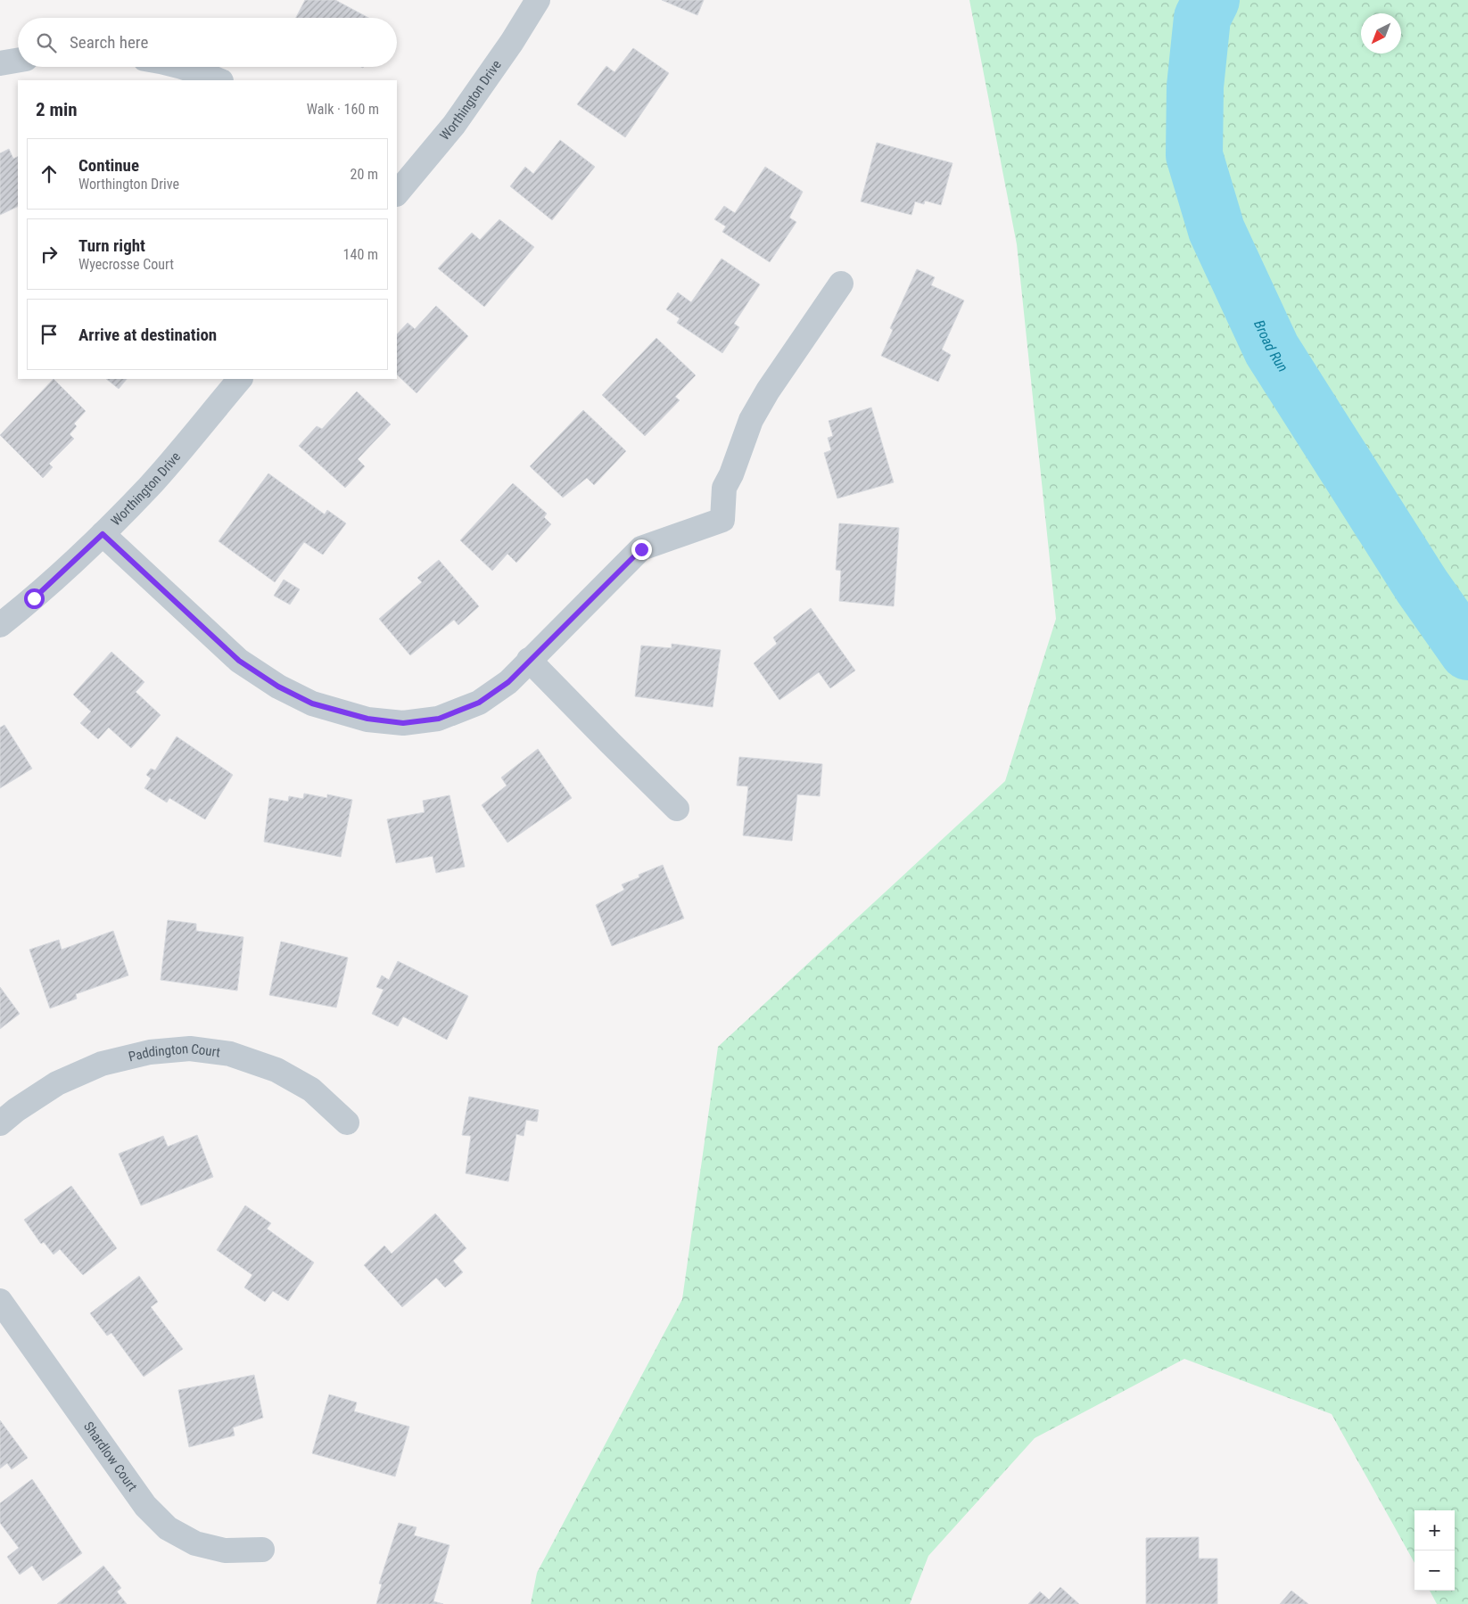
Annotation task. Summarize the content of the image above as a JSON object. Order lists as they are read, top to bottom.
{
  "streets": {
    "street": ["Worthington Drive", "Paddington Court", "Shardlow Court"]
  },
  "water": ["Broad Run"],
  "north": "bottom left",
  "page": {
    "search": "Search here",
    "heading": ["2 min", "Walk · 160 m"],
    "list": [
      ["Continue", "Worthington Drive", "20 m"],
      ["Turn right", "Wyecrosse Court", "140 m"],
      "Arrive at destination"
    ],
    "map_buttons": ["+", "−"]
  }
}
